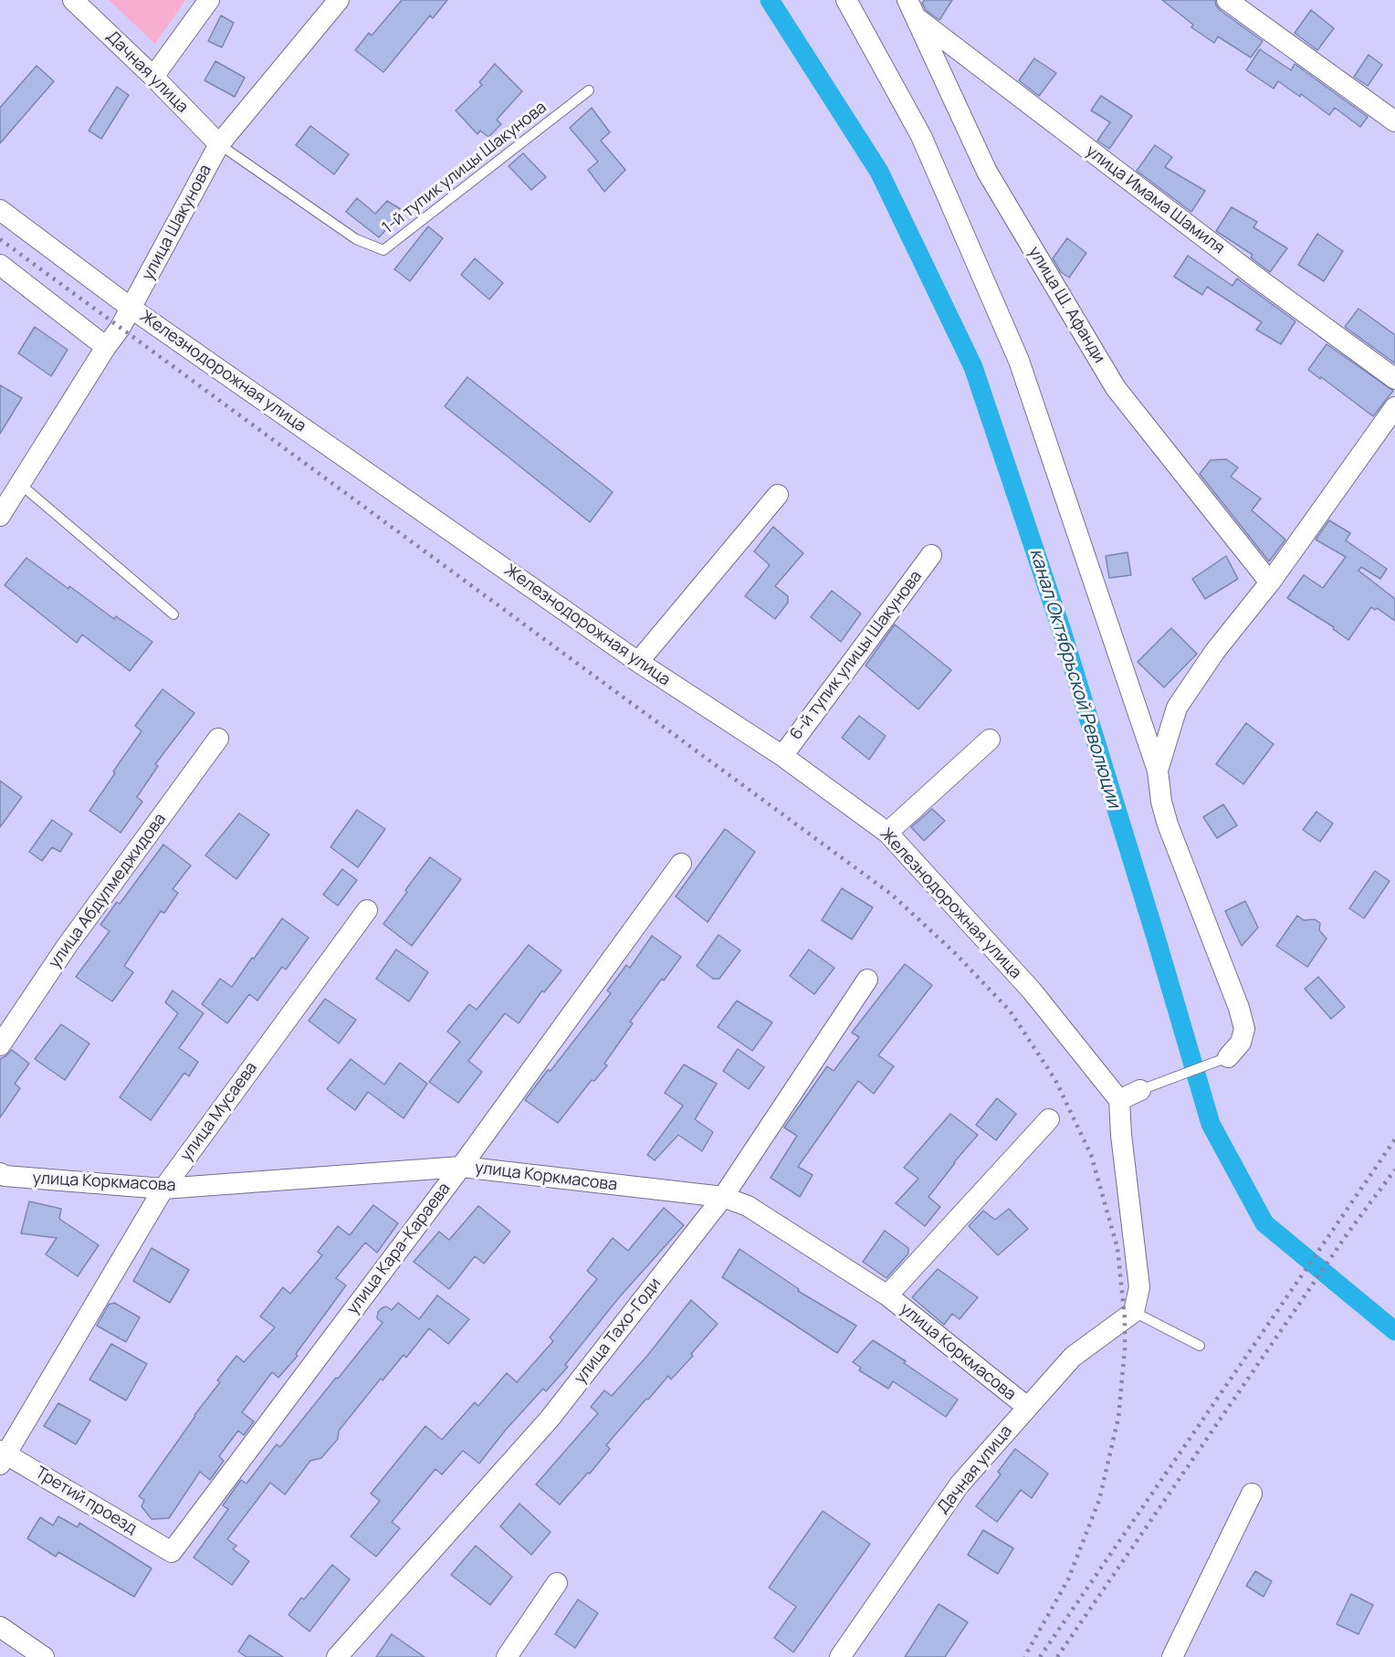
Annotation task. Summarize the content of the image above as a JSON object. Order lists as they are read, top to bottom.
{
  "streets": {
    "street": [
      "Дачная улица",
      "улица Имама Шамиля",
      "улица Шакунова",
      "улица Ш. Афанди",
      "Железнодорожная улица",
      "6-й тупик улицы Шакунова",
      "улица Абдулмеджидова",
      "улица Мусаева",
      "улица Коркмасова",
      "улица Кара-Караева",
      "улица Тахо-Годи",
      "Третий проезд"
    ],
    "lane": ["1-й тупик улицы Шакунова"]
  },
  "crossings": [
    ["Дачная улица", "1-й тупик улицы Шакунова"],
    ["Дачная улица", "улица Шакунова"],
    ["Дачная улица", "улица Коркмасова"],
    ["1-й тупик улицы Шакунова", "улица Шакунова"],
    ["улица Имама Шамиля", "улица Ш. Афанди"],
    ["улица Шакунова", "Железнодорожная улица"],
    ["Железнодорожная улица", "6-й тупик улицы Шакунова"],
    ["улица Мусаева", "улица Коркмасова"],
    ["улица Мусаева", "Третий проезд"],
    ["улица Коркмасова", "улица Кара-Караева"],
    ["улица Коркмасова", "улица Тахо-Годи"],
    ["улица Кара-Караева", "Третий проезд"]
  ],
  "water": ["канал Октябрьской Революции"]
}
